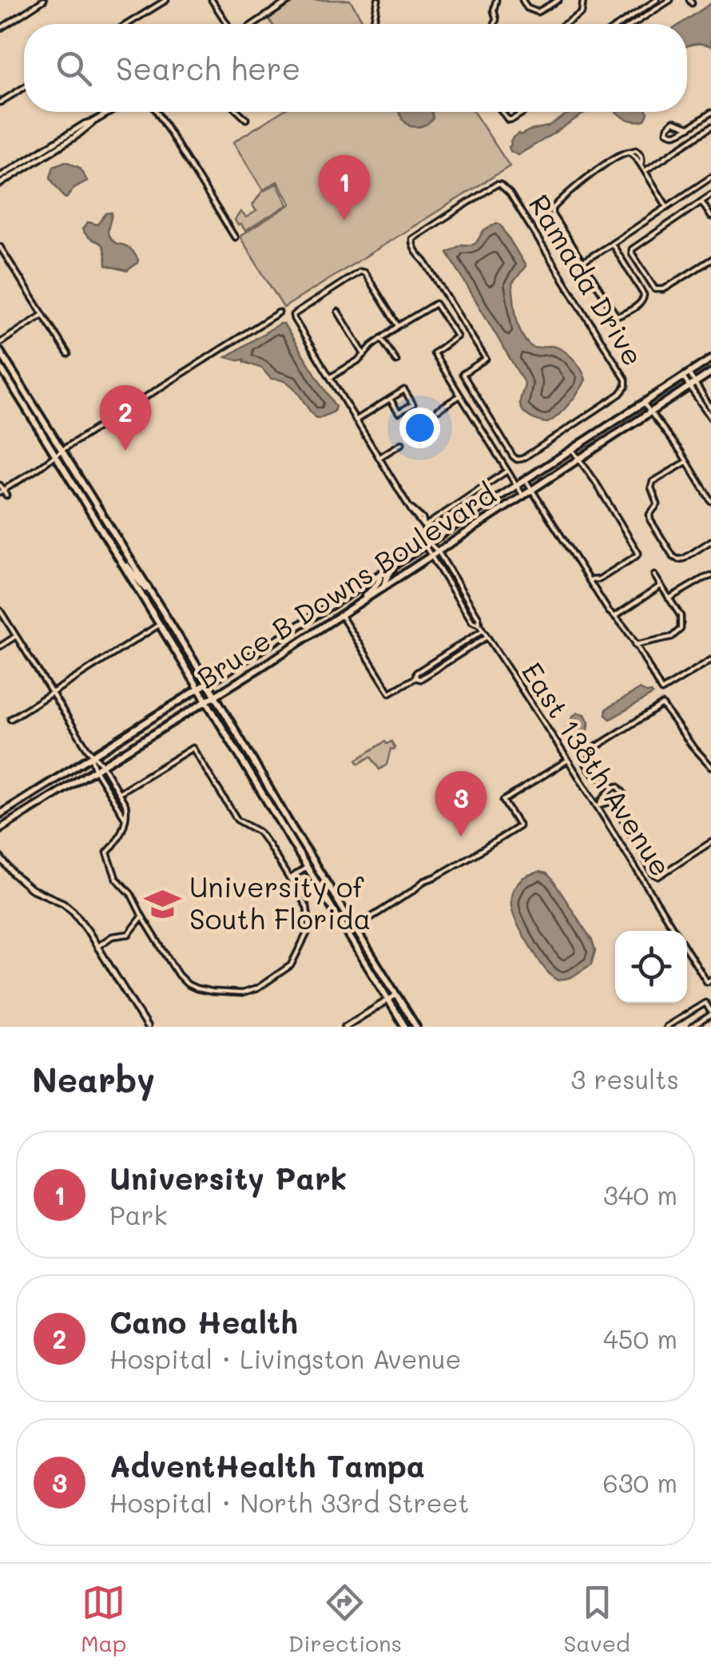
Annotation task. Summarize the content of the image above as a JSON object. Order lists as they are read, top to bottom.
{
  "streets": {
    "main road": ["Bruce B Downs Boulevard"],
    "street": ["Ramada Drive", "East 138th Avenue"]
  },
  "crossings": [
    ["Bruce B Downs Boulevard", "East 138th Avenue"]
  ],
  "places": {
    "school or university": ["University of South Florida"]
  },
  "page": {
    "search": "Search here",
    "pins": ["1", "2", "3"],
    "heading": ["Nearby", "3 results"],
    "list": [
      {
        "mark": "1",
        "name": "University Park",
        "note": "Park",
        "value": "340 m"
      },
      {
        "mark": "2",
        "name": "Cano Health",
        "note": "Hospital · Livingston Avenue",
        "value": "450 m"
      },
      {
        "mark": "3",
        "name": "AdventHealth Tampa",
        "note": "Hospital · North 33rd Street",
        "value": "630 m"
      }
    ],
    "nav": ["Map", "Directions", "Saved"]
  }
}
